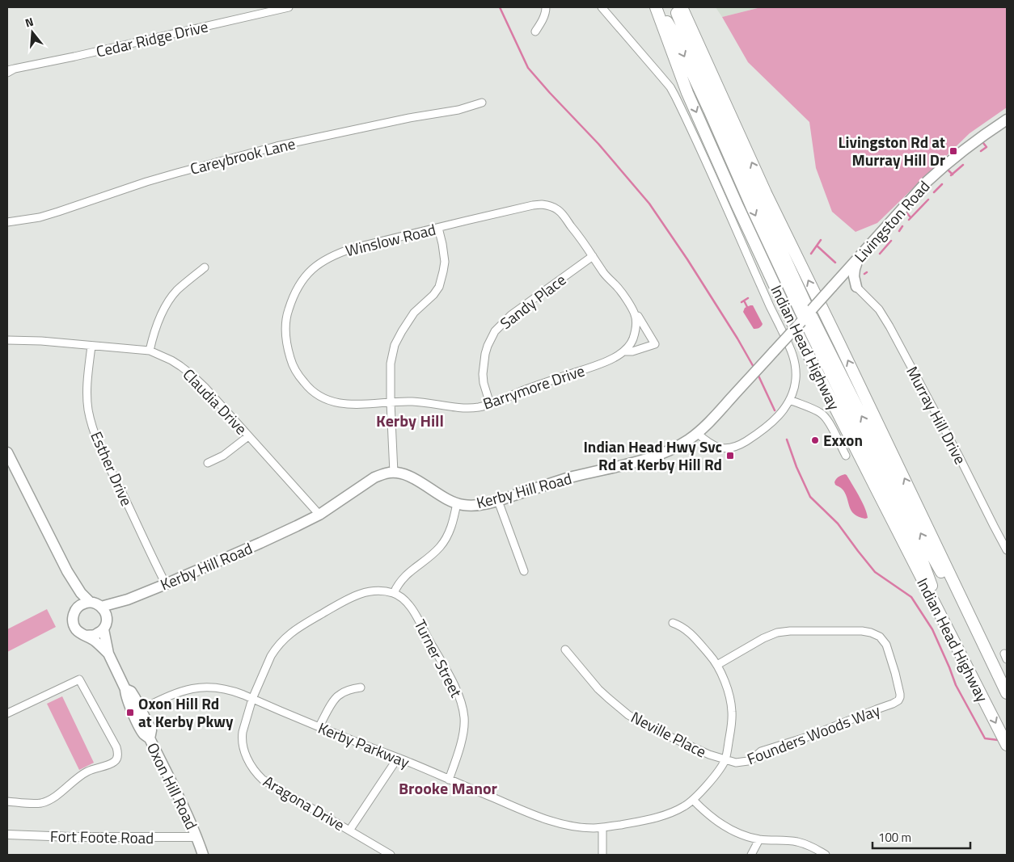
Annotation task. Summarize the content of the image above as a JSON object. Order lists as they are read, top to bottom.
{
  "streets": {
    "highway": ["Indian Head Highway"],
    "main road": ["Livingston Road", "Kerby Hill Road", "Oxon Hill Road"],
    "street": [
      "Cedar Ridge Drive",
      "Careybrook Lane",
      "Winslow Road",
      "Sandy Place",
      "Barrymore Drive",
      "Claudia Drive",
      "Murray Hill Drive",
      "Esther Drive",
      "Turner Street",
      "Neville Place",
      "Founders Woods Way",
      "Kerby Parkway",
      "Aragona Drive",
      "Fort Foote Road"
    ]
  },
  "crossings": [
    ["Livingston Road", "Kerby Hill Road"],
    ["Winslow Road", "Sandy Place"],
    ["Winslow Road", "Barrymore Drive"],
    ["Sandy Place", "Barrymore Drive"],
    ["Claudia Drive", "Esther Drive"],
    ["Claudia Drive", "Kerby Hill Road"],
    ["Esther Drive", "Kerby Hill Road"],
    ["Turner Street", "Kerby Parkway"],
    ["Turner Street", "Aragona Drive"],
    ["Neville Place", "Founders Woods Way"],
    ["Neville Place", "Kerby Parkway"],
    ["Founders Woods Way", "Kerby Parkway"],
    ["Kerby Parkway", "Oxon Hill Road"],
    ["Kerby Parkway", "Aragona Drive"],
    ["Oxon Hill Road", "Fort Foote Road"]
  ],
  "districts": ["Kerby Hill", "Brooke Manor"],
  "places": {
    "transit": ["Livingston Rd at Murray Hill Dr", "Indian Head Hwy Svc Rd at Kerby Hill Rd", "Oxon Hill Rd at Kerby Pkwy"],
    "other": ["Exxon"]
  },
  "scale_bar": "100 m",
  "north": "top"
}
